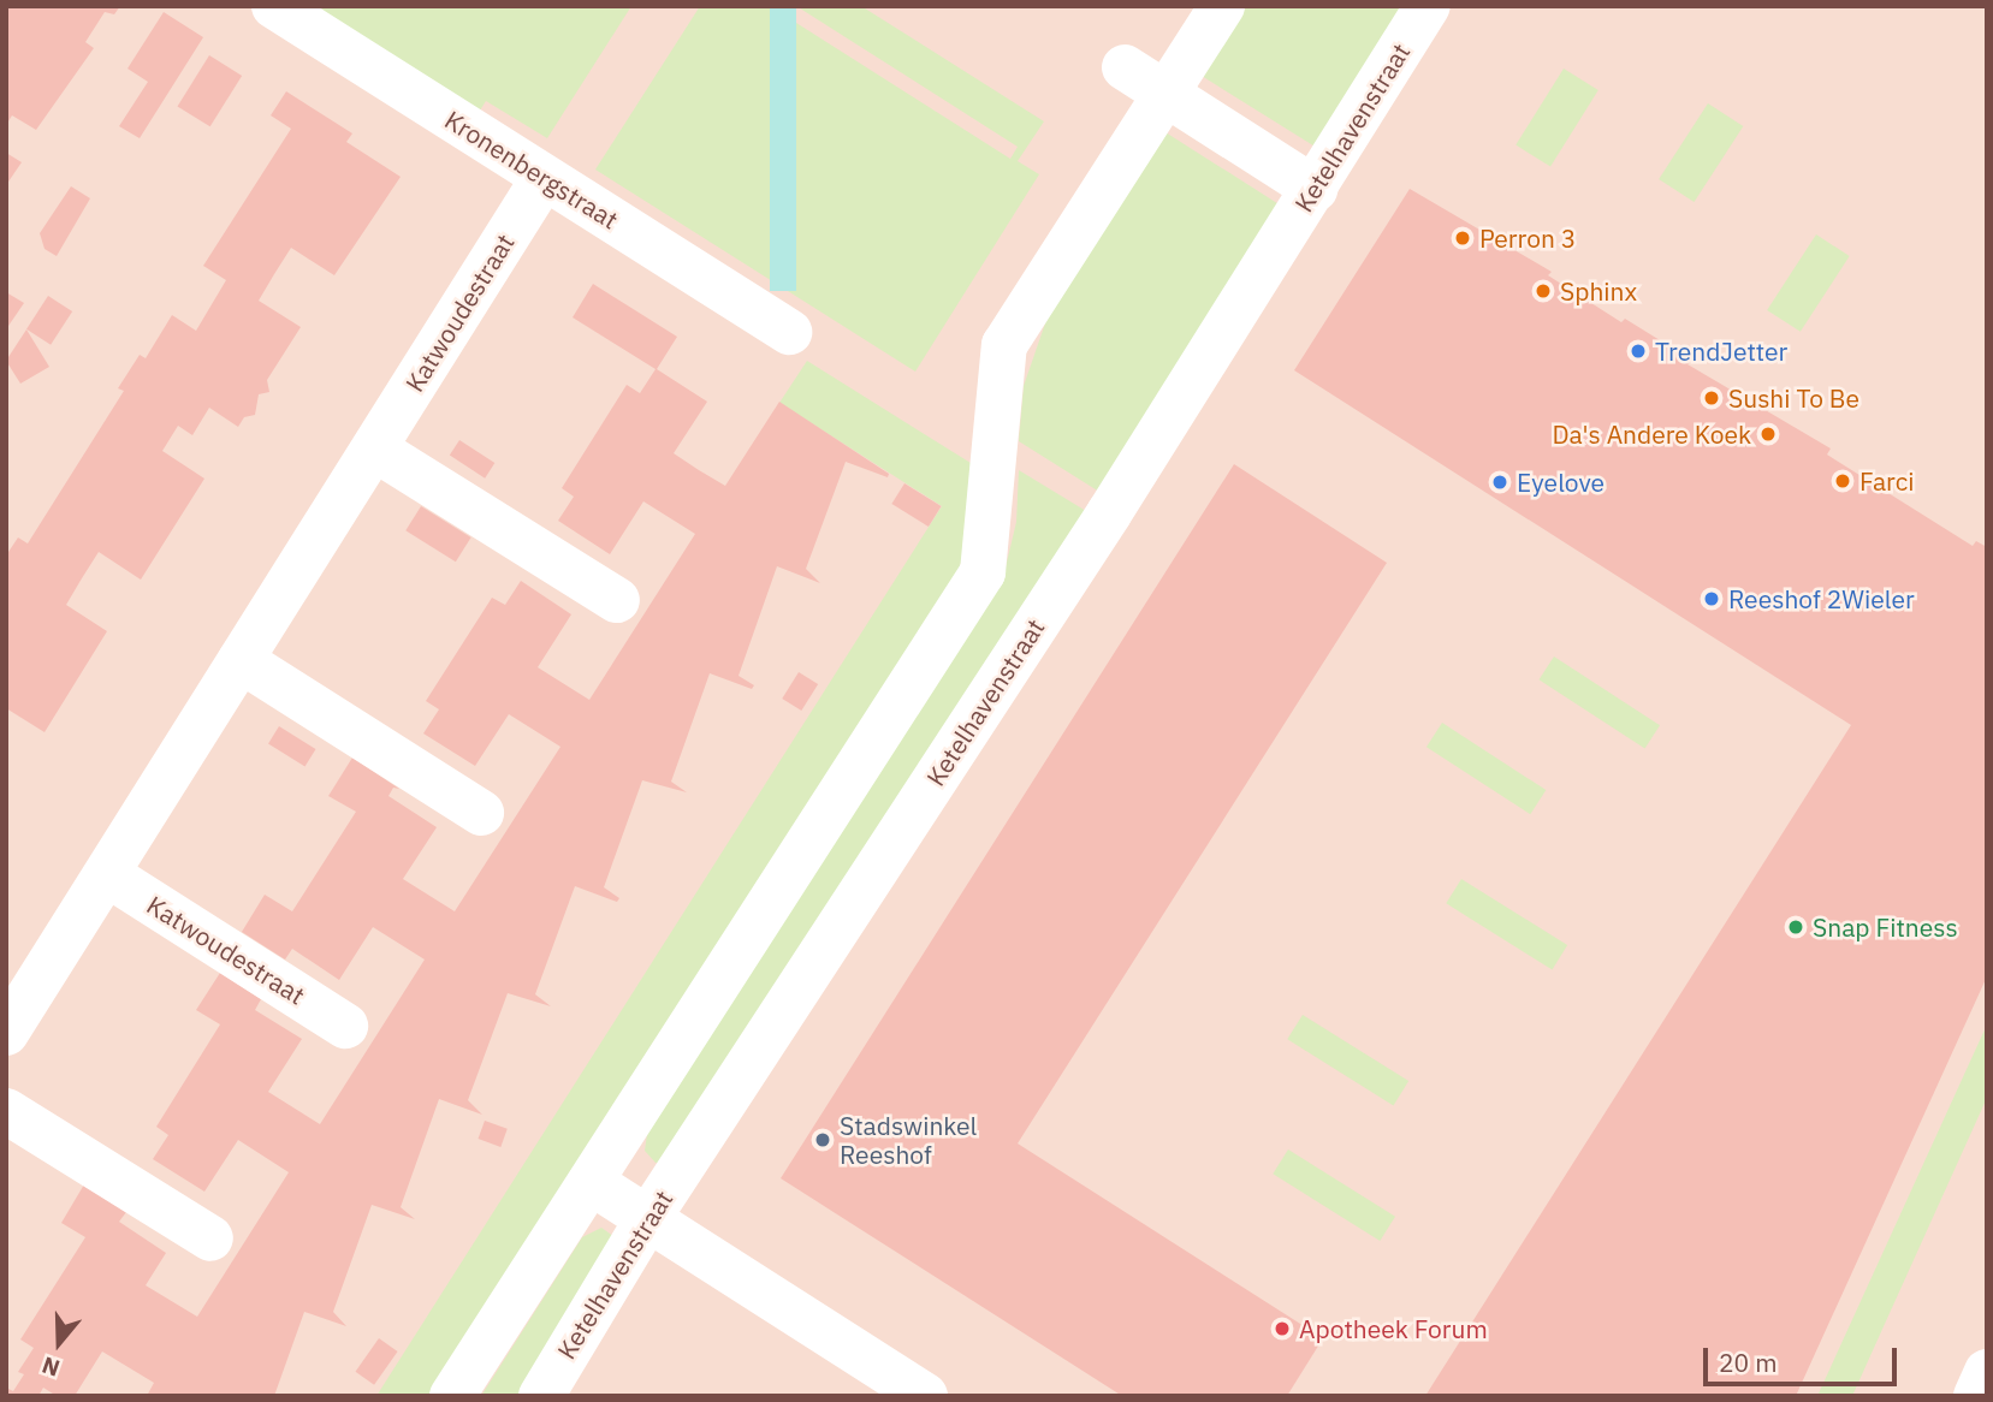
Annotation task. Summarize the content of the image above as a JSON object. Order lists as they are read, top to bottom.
{
  "streets": {
    "street": ["Ketelhavenstraat", "Kronenbergstraat", "Katwoudestraat"]
  },
  "crossings": [
    ["Kronenbergstraat", "Katwoudestraat"]
  ],
  "places": [
    "Perron 3",
    "Sphinx",
    "TrendJetter",
    "Sushi To Be",
    "Da's Andere Koek",
    "Farci",
    "Eyelove",
    "Reeshof 2Wieler",
    "Snap Fitness",
    "Stadswinkel Reeshof",
    "Apotheek Forum"
  ],
  "scale_bar": "20 m",
  "north": "bottom"
}
